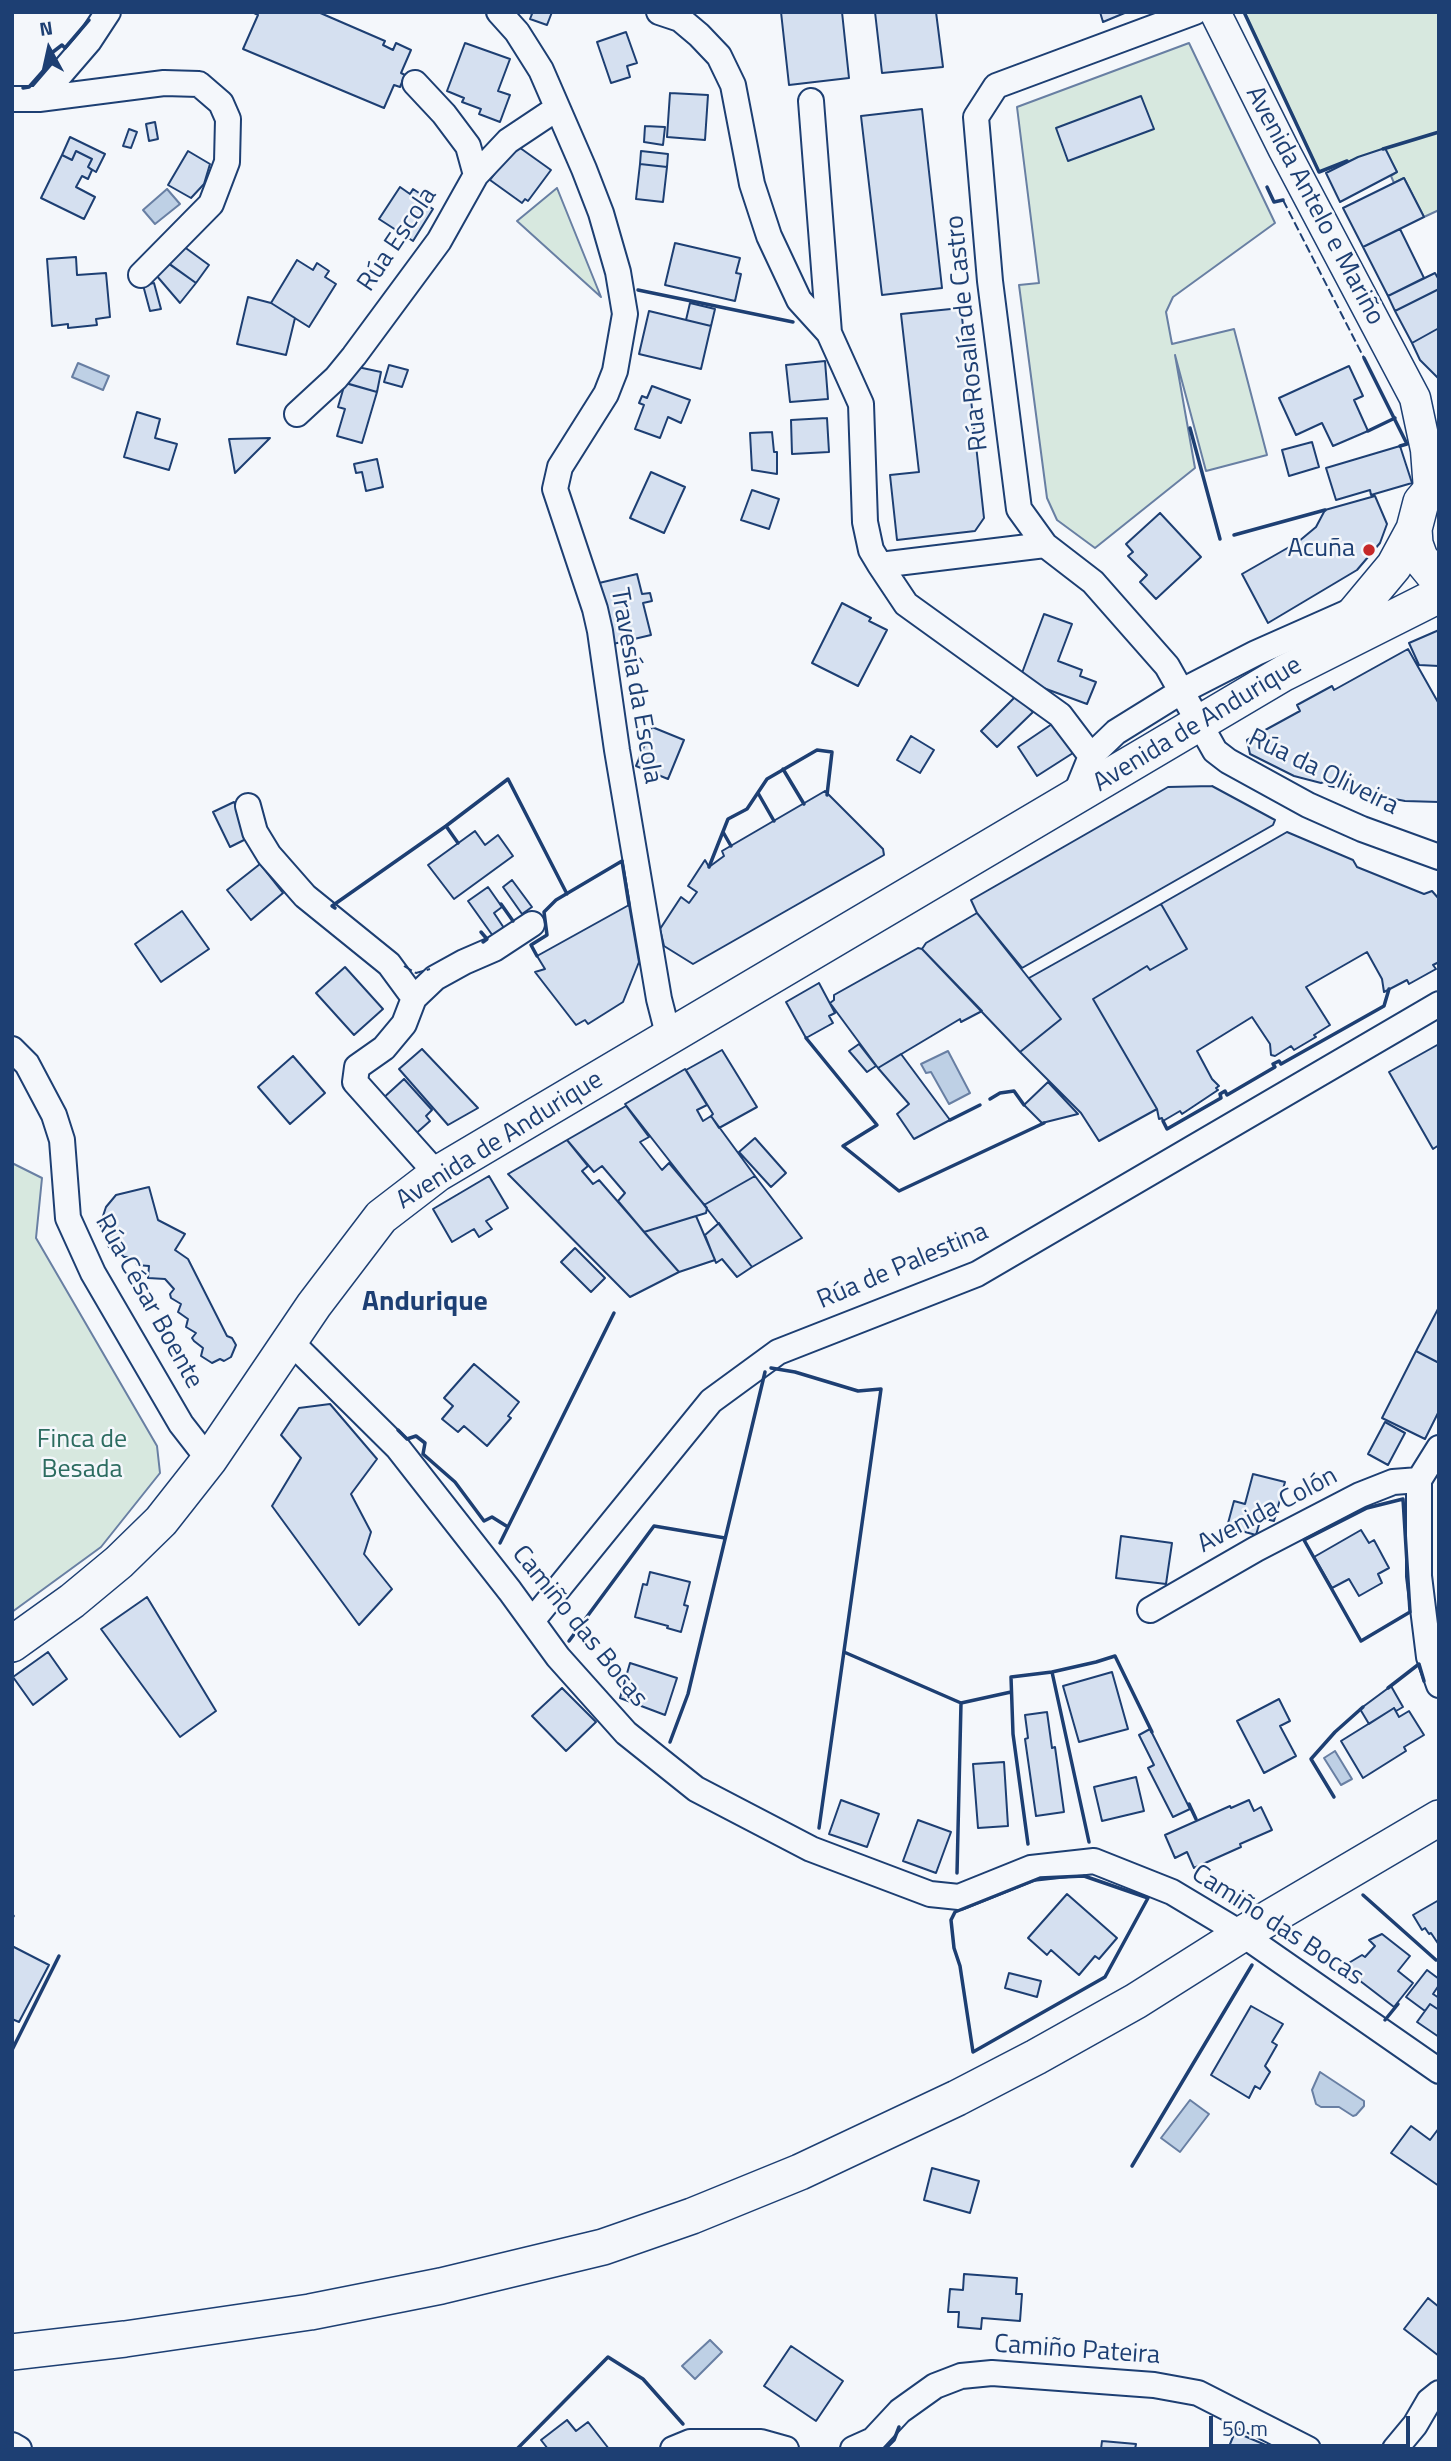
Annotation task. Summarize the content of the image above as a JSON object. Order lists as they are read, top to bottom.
{
  "streets": {
    "main road": ["Avenida de Andurique"],
    "street": [
      "Avenida Antelo e Mariño",
      "Rúa Escola",
      "Rúa Rosalía de Castro",
      "Travesía da Escola",
      "Rúa da Oliveira",
      "Rúa de Palestina",
      "Rúa César Boente",
      "Avenida Colón",
      "Camiño das Bocas",
      "Camiño Pateira"
    ]
  },
  "crossings": [
    ["Rúa Escola", "Travesía da Escola"],
    ["Rúa Rosalía de Castro", "Avenida de Andurique"],
    ["Rúa Rosalía de Castro", "Rúa da Oliveira"],
    ["Travesía da Escola", "Avenida de Andurique"],
    ["Avenida de Andurique", "Rúa da Oliveira"],
    ["Avenida de Andurique", "Rúa César Boente"],
    ["Avenida de Andurique", "Camiño das Bocas"],
    ["Rúa de Palestina", "Camiño das Bocas"]
  ],
  "districts": ["Andurique"],
  "parks": ["Finca de Besada"],
  "places": ["Acuña"],
  "scale_bar": "50 m",
  "north": "top"
}
